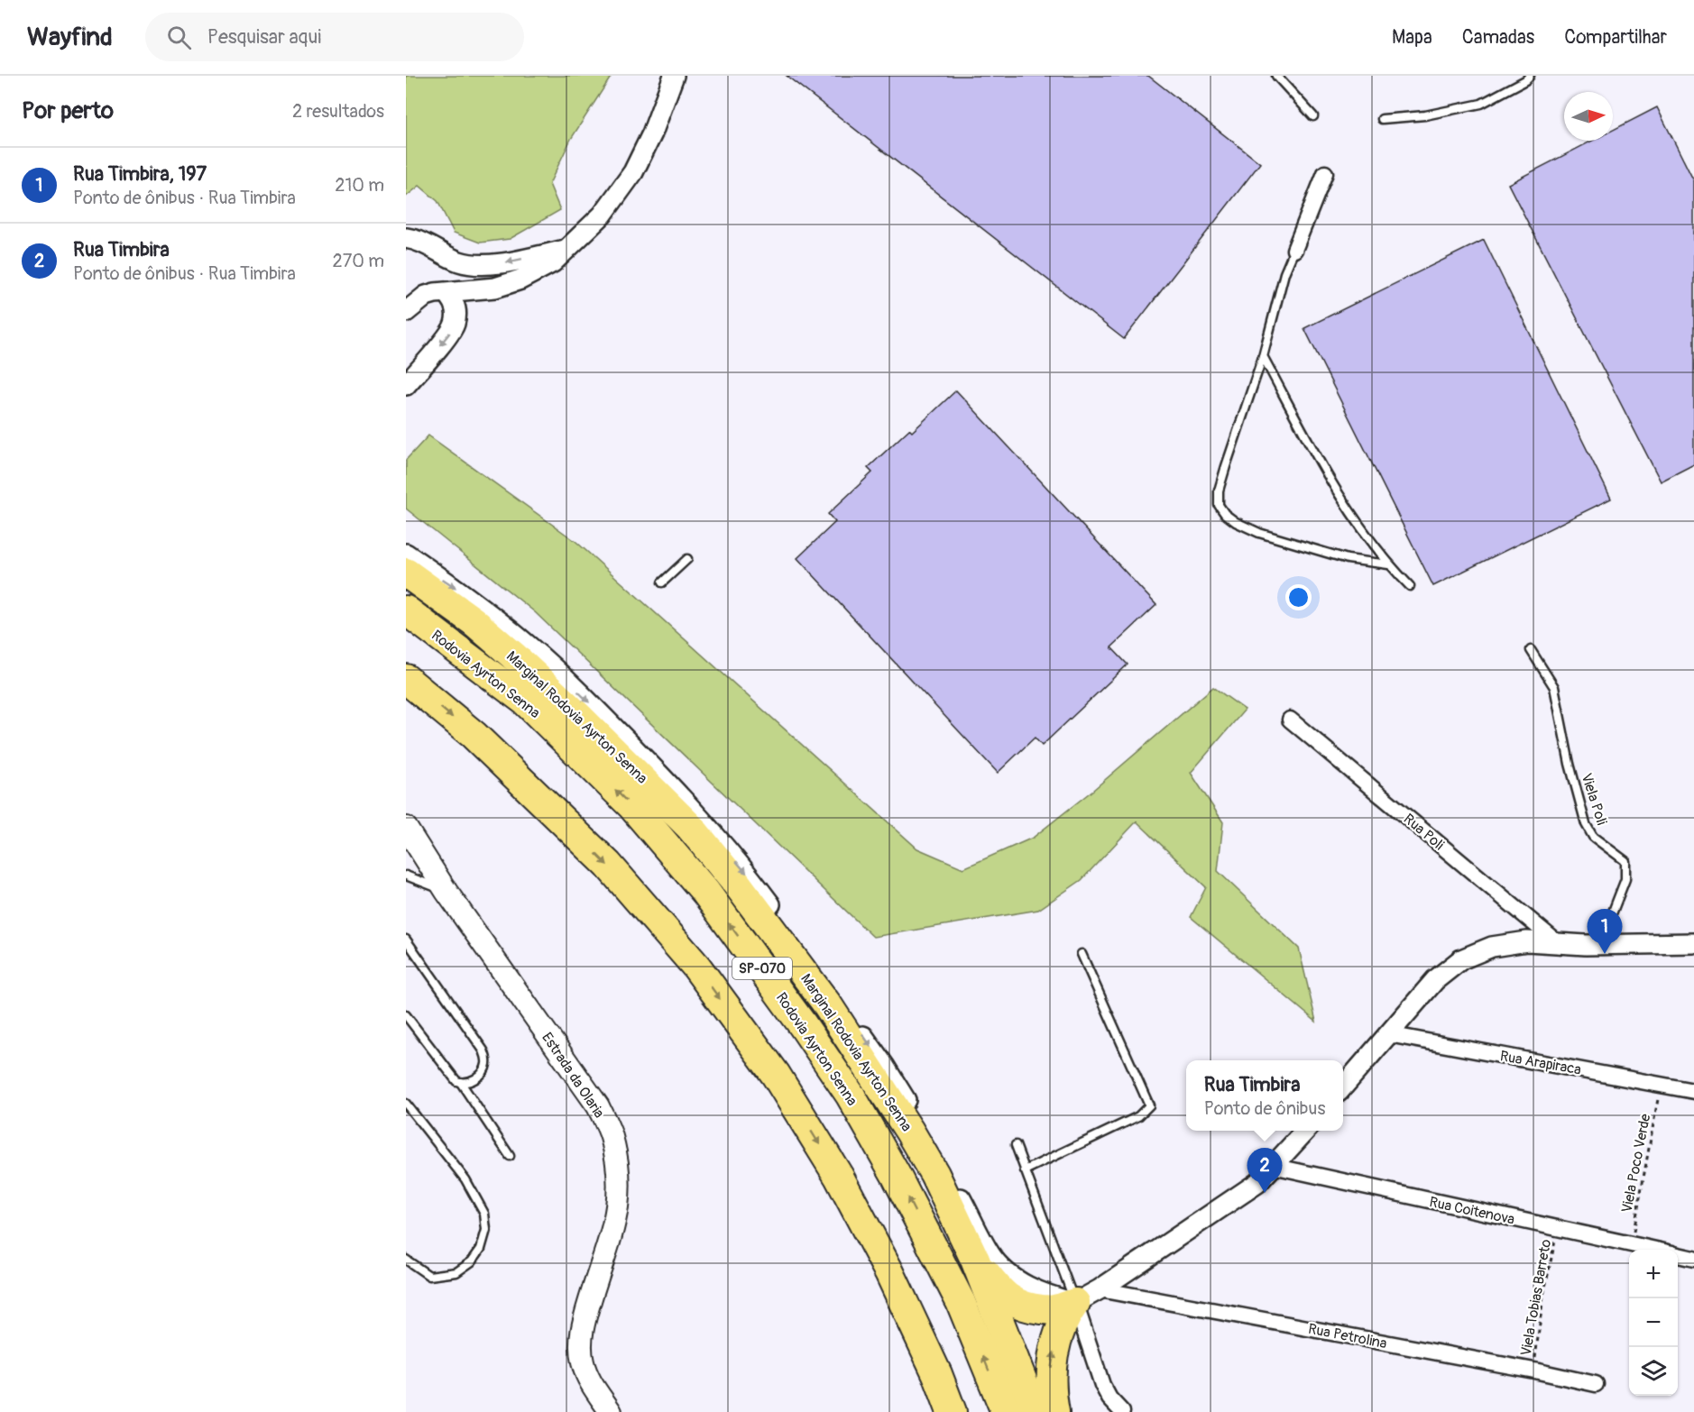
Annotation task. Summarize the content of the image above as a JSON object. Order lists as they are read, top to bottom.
{
  "streets": {
    "highway": ["Rodovia Ayrton Senna", "Marginal Rodovia Ayrton Senna", "SP-070"],
    "main road": ["Estrada da Olaria"],
    "street": [
      "Rua Poli",
      "Rua Arapiraca",
      "Rua Coitenova",
      "Rua Petrolina"
    ],
    "lane": ["Viela Poli"],
    "path": ["Viela Poco Verde", "Viela Tobias Barreto"]
  },
  "crossings": [
    ["Rua Arapiraca", "Viela Poco Verde"],
    ["Viela Poco Verde", "Rua Coitenova"],
    ["Rua Coitenova", "Viela Tobias Barreto"],
    ["Viela Tobias Barreto", "Rua Petrolina"]
  ],
  "one_way": ["Marginal Rodovia Ayrton Senna"],
  "north": "right",
  "page": {
    "header": "Wayfind",
    "search": "Pesquisar aqui",
    "nav": ["Mapa", "Camadas", "Compartilhar"],
    "heading": ["Por perto", "2 resultados"],
    "list": [
      {
        "mark": "1",
        "name": "Rua Timbira, 197",
        "note": "Ponto de ônibus · Rua Timbira",
        "value": "210 m"
      },
      {
        "mark": "2",
        "name": "Rua Timbira",
        "note": "Ponto de ônibus · Rua Timbira",
        "value": "270 m"
      }
    ],
    "pins": ["1", "2"],
    "popup": ["Rua Timbira", "Ponto de ônibus"],
    "map_buttons": ["+", "−"]
  }
}
